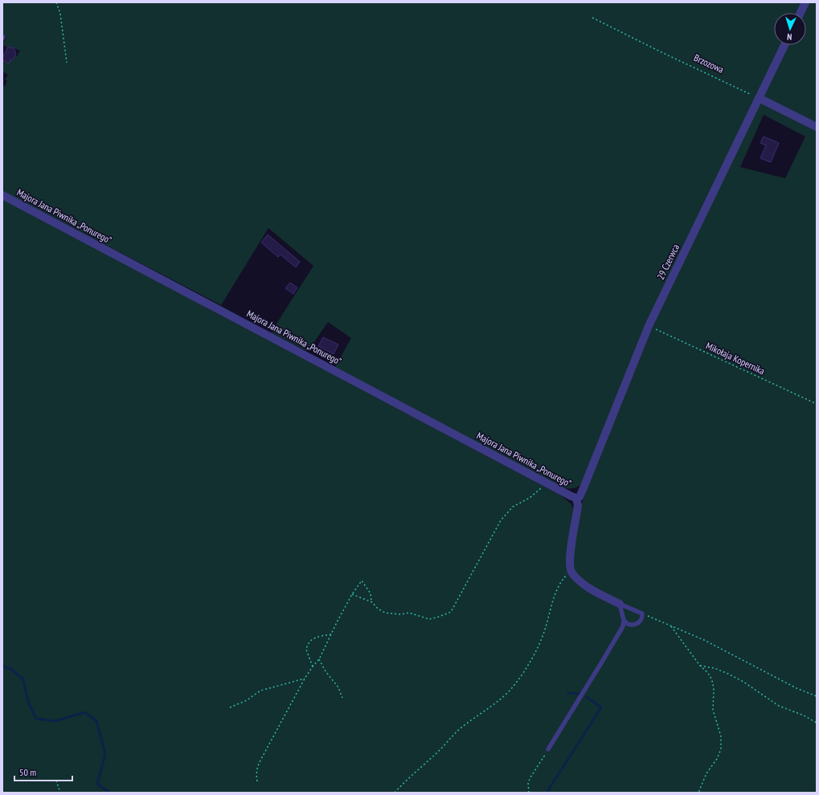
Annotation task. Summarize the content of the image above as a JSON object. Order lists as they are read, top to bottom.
{
  "streets": {
    "street": ["Majora Jana Piwnika „Ponurego”", "29 Czerwca"],
    "path": ["Brzozowa", "Mikołaja Kopernika"]
  },
  "crossings": [
    ["Brzozowa", "29 Czerwca"],
    ["Majora Jana Piwnika „Ponurego”", "29 Czerwca"],
    ["29 Czerwca", "Mikołaja Kopernika"]
  ],
  "scale_bar": "50 m",
  "north": "bottom"
}
